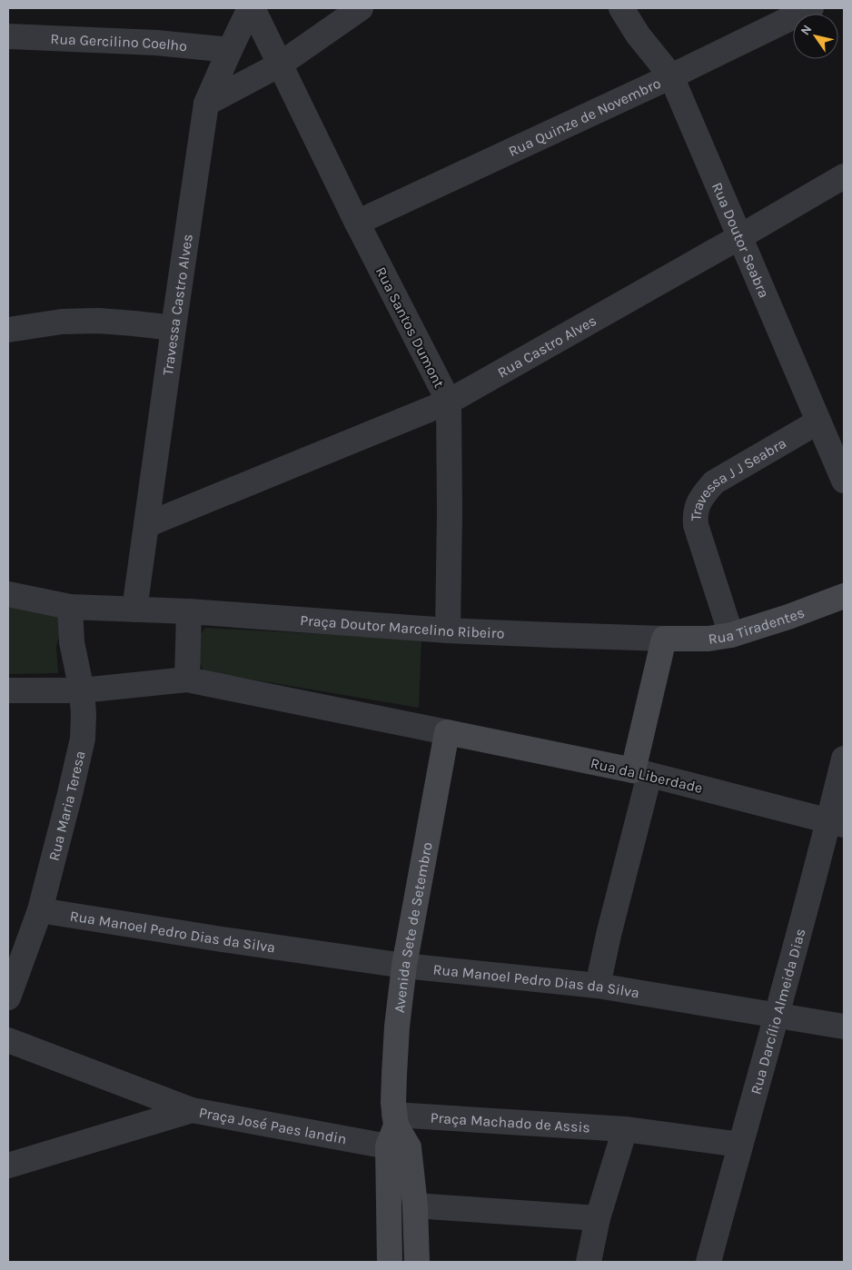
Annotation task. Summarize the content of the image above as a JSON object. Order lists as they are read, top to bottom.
{
  "streets": {
    "main road": ["Rua Tiradentes", "Rua da Liberdade", "Avenida Sete de Setembro"],
    "street": [
      "Rua Gercilino Coelho",
      "Rua Quinze de Novembro",
      "Rua Doutor Seabra",
      "Travessa Castro Alves",
      "Rua Santos Dumont",
      "Rua Castro Alves",
      "Travessa J J Seabra",
      "Praça Doutor Marcelino Ribeiro",
      "Rua Maria Teresa",
      "Rua Manoel Pedro Dias da Silva",
      "Rua Darcílio Almeida Dias",
      "Praça Machado de Assis",
      "Praça José Paes landin"
    ]
  },
  "crossings": [
    ["Rua Gercilino Coelho", "Travessa Castro Alves"],
    ["Rua Quinze de Novembro", "Rua Doutor Seabra"],
    ["Rua Quinze de Novembro", "Rua Santos Dumont"],
    ["Rua Doutor Seabra", "Rua Castro Alves"],
    ["Rua Doutor Seabra", "Travessa J J Seabra"],
    ["Travessa Castro Alves", "Rua Santos Dumont"],
    ["Travessa Castro Alves", "Praça Doutor Marcelino Ribeiro"],
    ["Rua Santos Dumont", "Rua Castro Alves"],
    ["Travessa J J Seabra", "Rua Tiradentes"],
    ["Rua Tiradentes", "Praça Doutor Marcelino Ribeiro"],
    ["Praça Doutor Marcelino Ribeiro", "Rua Maria Teresa"],
    ["Rua da Liberdade", "Avenida Sete de Setembro"],
    ["Rua da Liberdade", "Rua Darcílio Almeida Dias"],
    ["Rua Maria Teresa", "Rua Manoel Pedro Dias da Silva"],
    ["Avenida Sete de Setembro", "Rua Manoel Pedro Dias da Silva"],
    ["Avenida Sete de Setembro", "Praça Machado de Assis"],
    ["Avenida Sete de Setembro", "Praça José Paes landin"],
    ["Rua Manoel Pedro Dias da Silva", "Rua Darcílio Almeida Dias"],
    ["Rua Darcílio Almeida Dias", "Praça Machado de Assis"],
    ["Praça Machado de Assis", "Praça José Paes landin"]
  ],
  "north": "top left"
}
